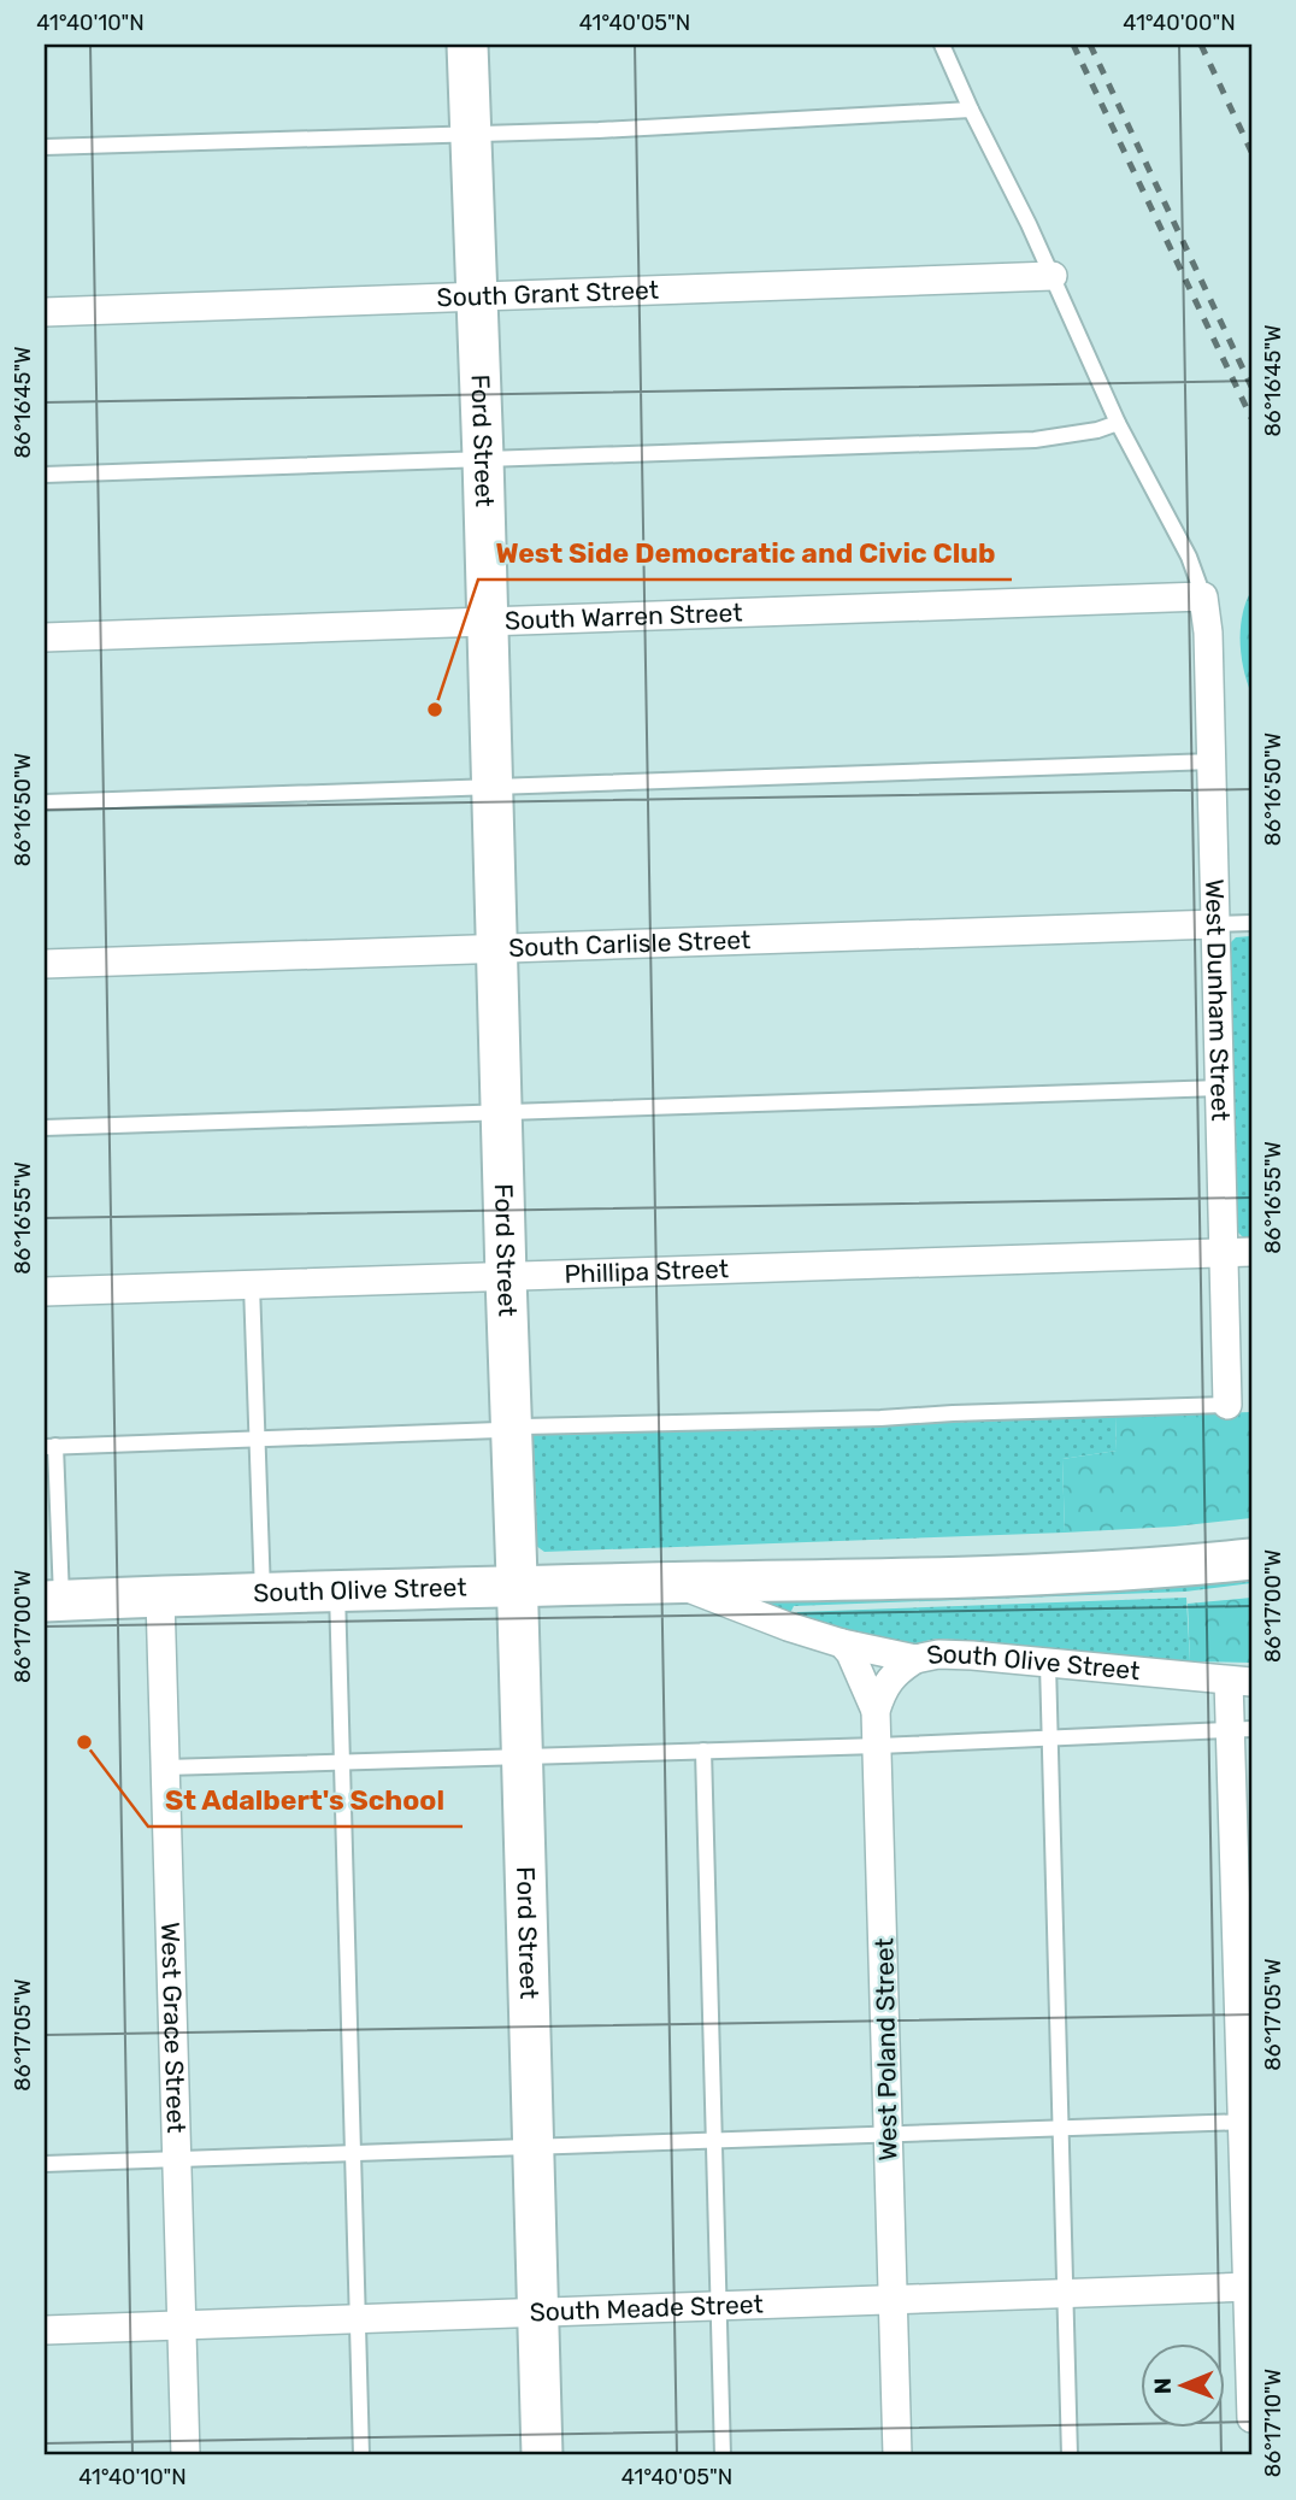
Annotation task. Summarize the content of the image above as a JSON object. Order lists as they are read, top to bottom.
{
  "streets": {
    "street": [
      "South Grant Street",
      "Ford Street",
      "South Warren Street",
      "South Carlisle Street",
      "West Dunham Street",
      "Phillipa Street",
      "South Olive Street",
      "West Grace Street",
      "West Poland Street",
      "South Meade Street"
    ]
  },
  "crossings": [
    ["South Grant Street", "Ford Street"],
    ["Ford Street", "South Warren Street"],
    ["Ford Street", "South Carlisle Street"],
    ["Ford Street", "Phillipa Street"],
    ["Ford Street", "South Olive Street"],
    ["Ford Street", "South Meade Street"],
    ["South Warren Street", "West Dunham Street"],
    ["South Carlisle Street", "West Dunham Street"],
    ["West Dunham Street", "Phillipa Street"],
    ["South Olive Street", "West Grace Street"],
    ["West Grace Street", "South Meade Street"],
    ["West Poland Street", "South Meade Street"]
  ],
  "places": ["West Side Democratic and Civic Club", "St Adalbert's School"],
  "north": "left",
  "coordinates": [
    "41°40'10\"N",
    "41°40'05\"N",
    "41°40'00\"N",
    "86°16'45\"W",
    "86°16'50\"W",
    "86°16'55\"W",
    "86°17'00\"W",
    "86°17'05\"W",
    "86°17'10\"W"
  ]
}
